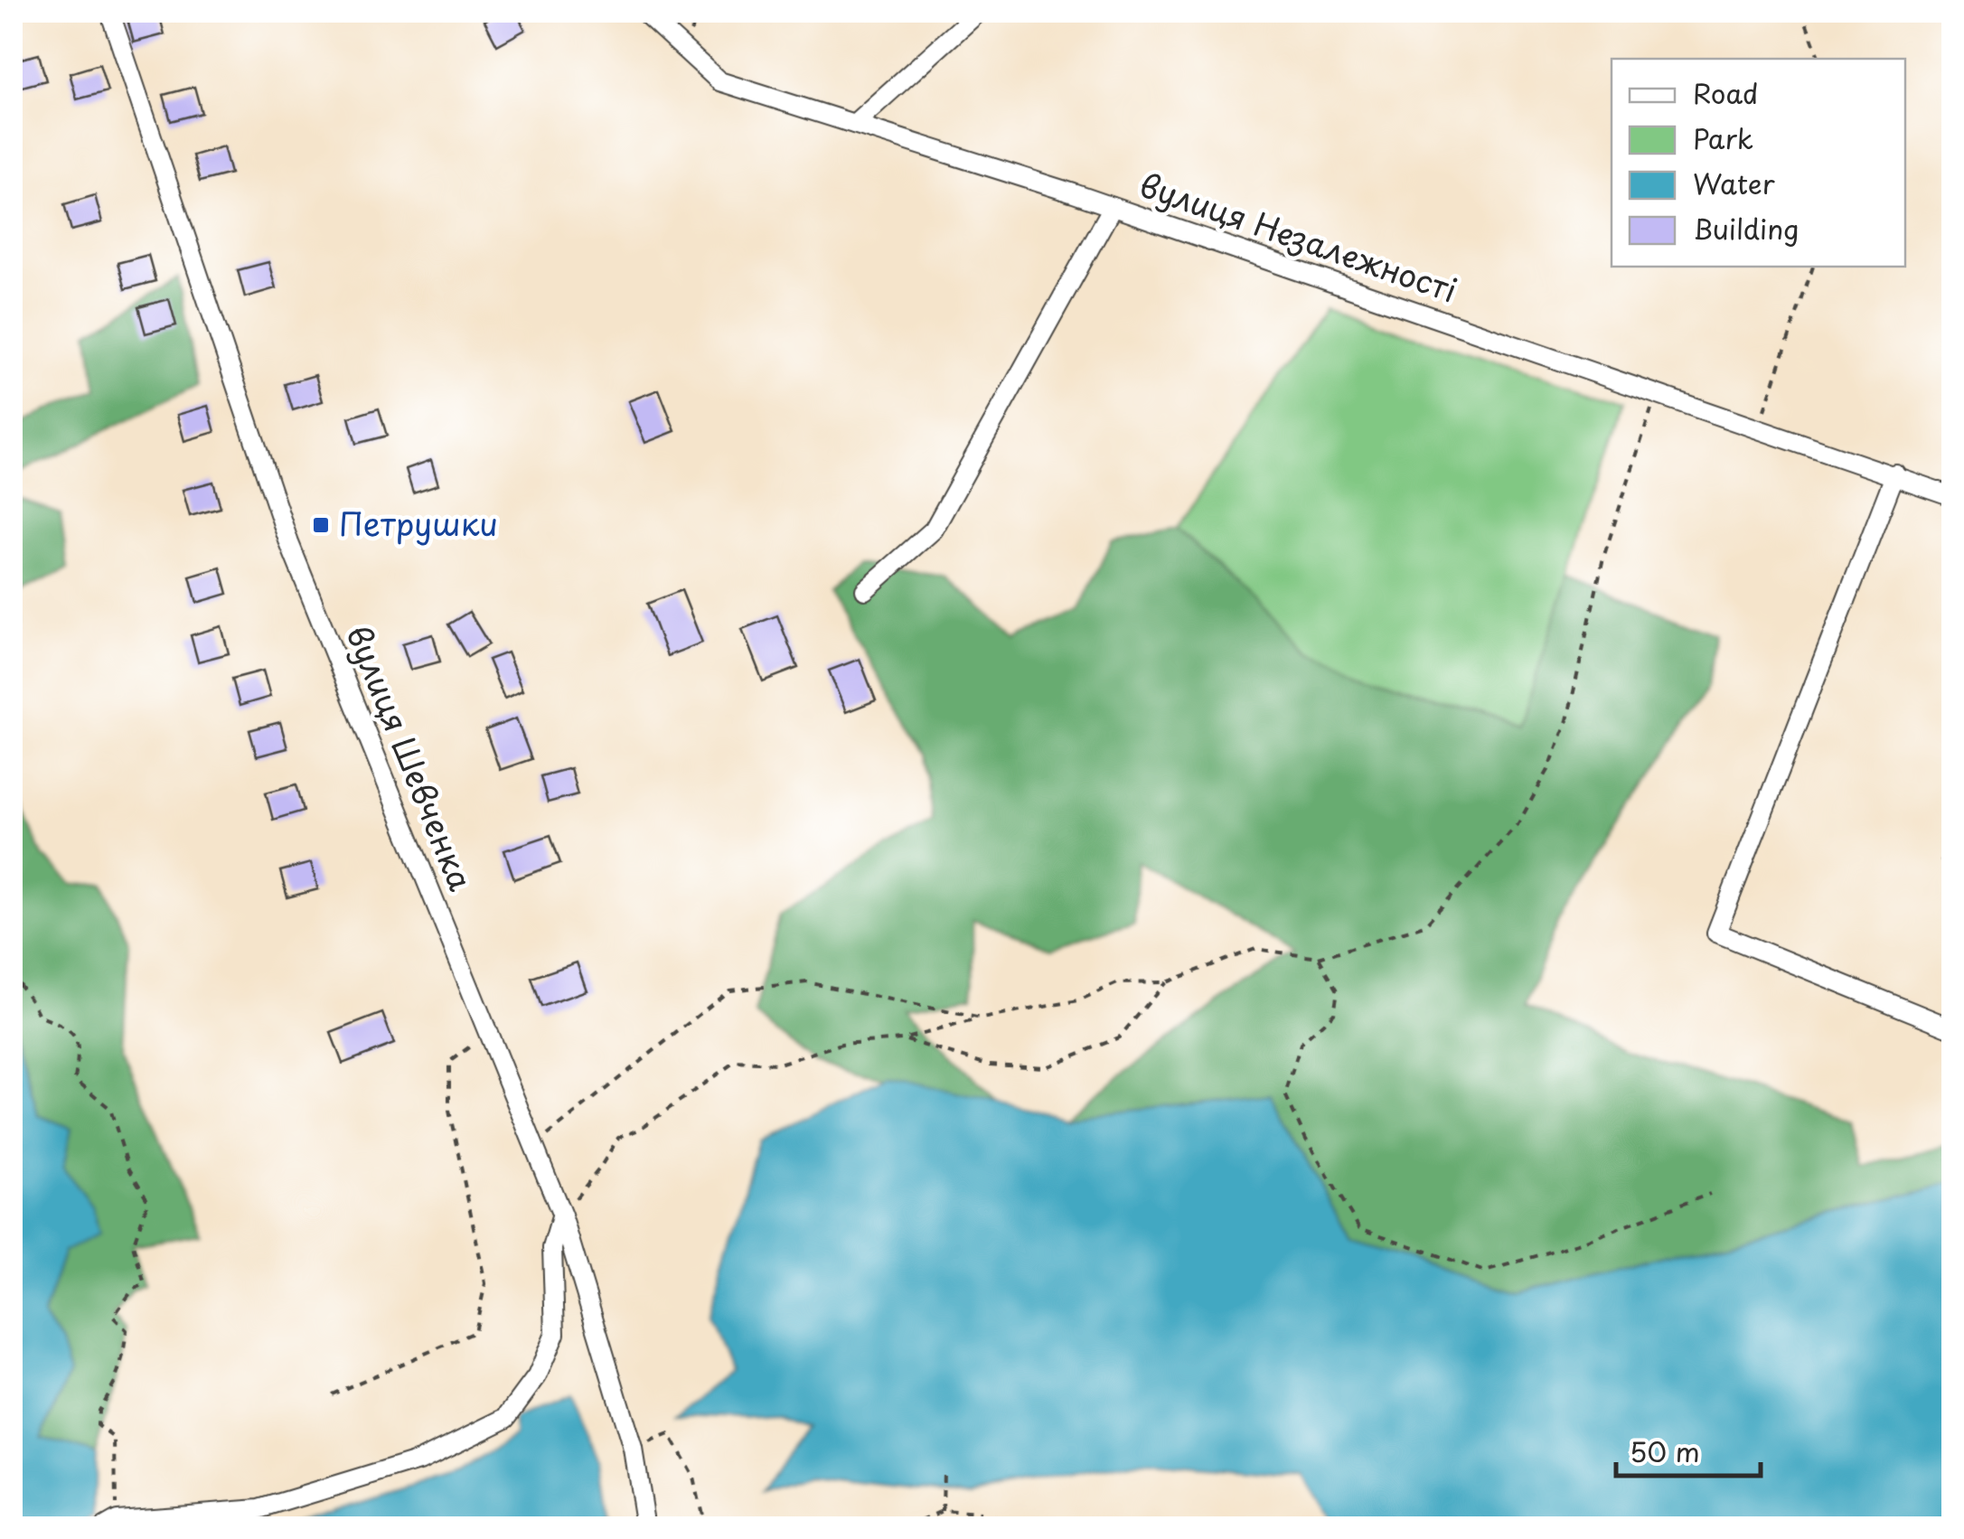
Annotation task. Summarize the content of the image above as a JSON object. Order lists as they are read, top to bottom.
{
  "streets": {
    "street": ["вулиця Незалежності", "вулиця Шевченка"]
  },
  "places": {
    "transit": ["Петрушки"]
  },
  "legend": [
    "Road",
    "Park",
    "Water",
    "Building"
  ],
  "scale_bar": "50 m"
}
